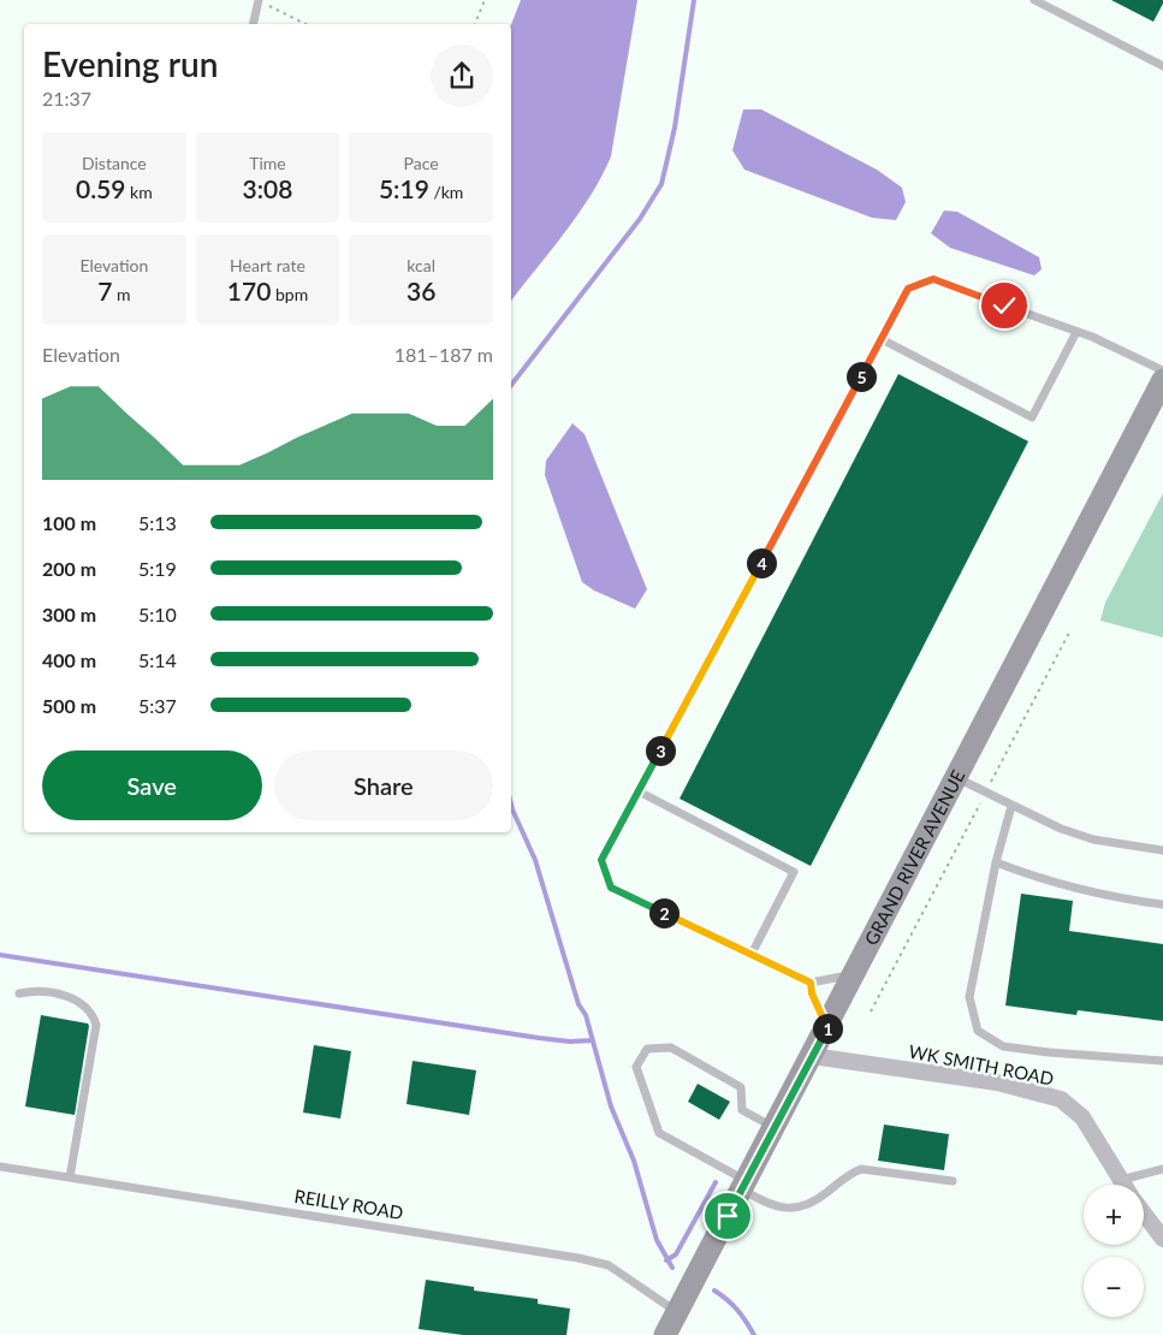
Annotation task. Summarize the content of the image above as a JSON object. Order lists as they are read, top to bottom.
{
  "streets": {
    "main road": ["GRAND RIVER AVENUE"],
    "street": ["WK SMITH ROAD"],
    "lane": ["REILLY ROAD"]
  },
  "crossings": [
    ["GRAND RIVER AVENUE", "WK SMITH ROAD"],
    ["GRAND RIVER AVENUE", "REILLY ROAD"]
  ],
  "page": {
    "heading": ["Evening run", "21:37"],
    "stats": [
      ["Distance", "0.59 km"],
      ["Time", "3:08"],
      ["Pace", "5:19 /km"],
      ["Elevation", "7 m"],
      ["Heart rate", "170 bpm"],
      ["kcal", "36"]
    ],
    "chart": ["Elevation", "181–187 m"],
    "pins": [
      "5",
      "4",
      "3",
      "2",
      "1"
    ],
    "list": [
      {
        "name": "100 m",
        "note": "5:13"
      },
      {
        "name": "200 m",
        "note": "5:19"
      },
      {
        "name": "300 m",
        "note": "5:10"
      },
      {
        "name": "400 m",
        "note": "5:14"
      },
      {
        "name": "500 m",
        "note": "5:37"
      }
    ],
    "buttons": ["Save", "Share"],
    "map_buttons": ["+", "−"]
  }
}
